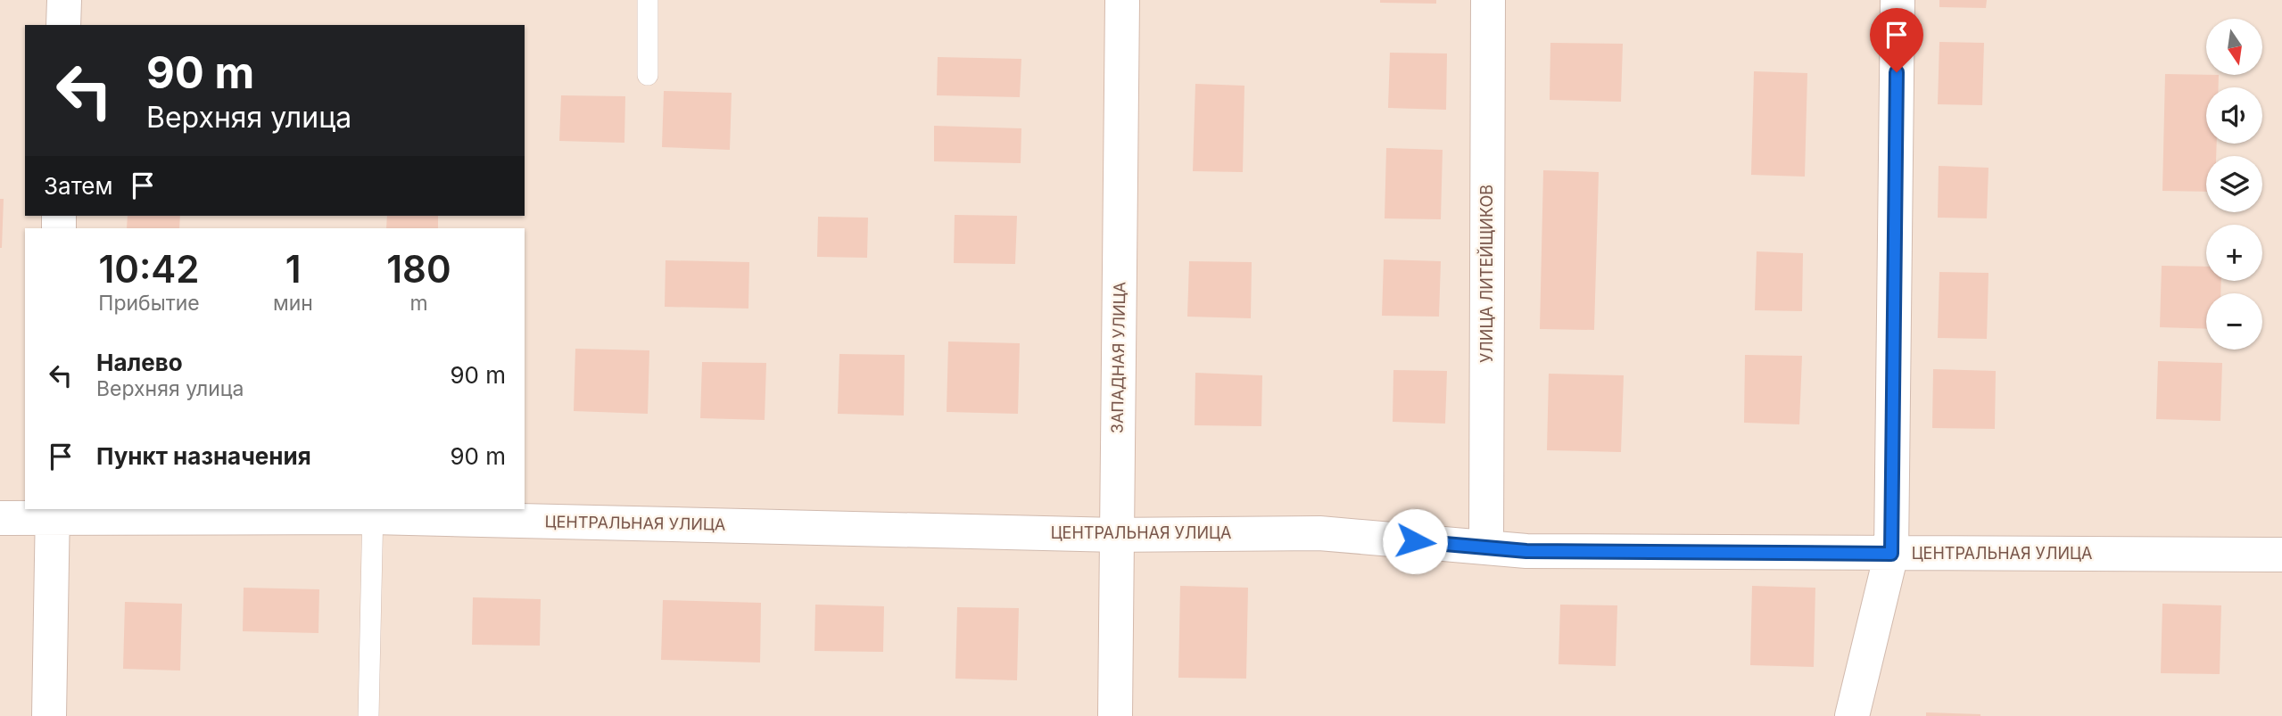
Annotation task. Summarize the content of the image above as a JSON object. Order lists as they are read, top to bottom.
{
  "streets": {
    "street": ["УЛИЦА ЛИТЕЙЩИКОВ", "ЗАПАДНАЯ УЛИЦА", "ЦЕНТРАЛЬНАЯ УЛИЦА"]
  },
  "crossings": [
    ["УЛИЦА ЛИТЕЙЩИКОВ", "ЦЕНТРАЛЬНАЯ УЛИЦА"],
    ["ЗАПАДНАЯ УЛИЦА", "ЦЕНТРАЛЬНАЯ УЛИЦА"]
  ],
  "north": "bottom",
  "page": {
    "map_buttons": ["+", "−"],
    "turn": ["90 m", "Верхняя улица"],
    "then": "Затем",
    "eta": [
      "10:42",
      "Прибытие",
      "1",
      "мин",
      "180",
      "m"
    ],
    "list": [
      {
        "name": "Налево",
        "note": "Верхняя улица",
        "value": "90 m"
      },
      {
        "name": "Пункт назначения",
        "value": "90 m"
      }
    ]
  }
}
